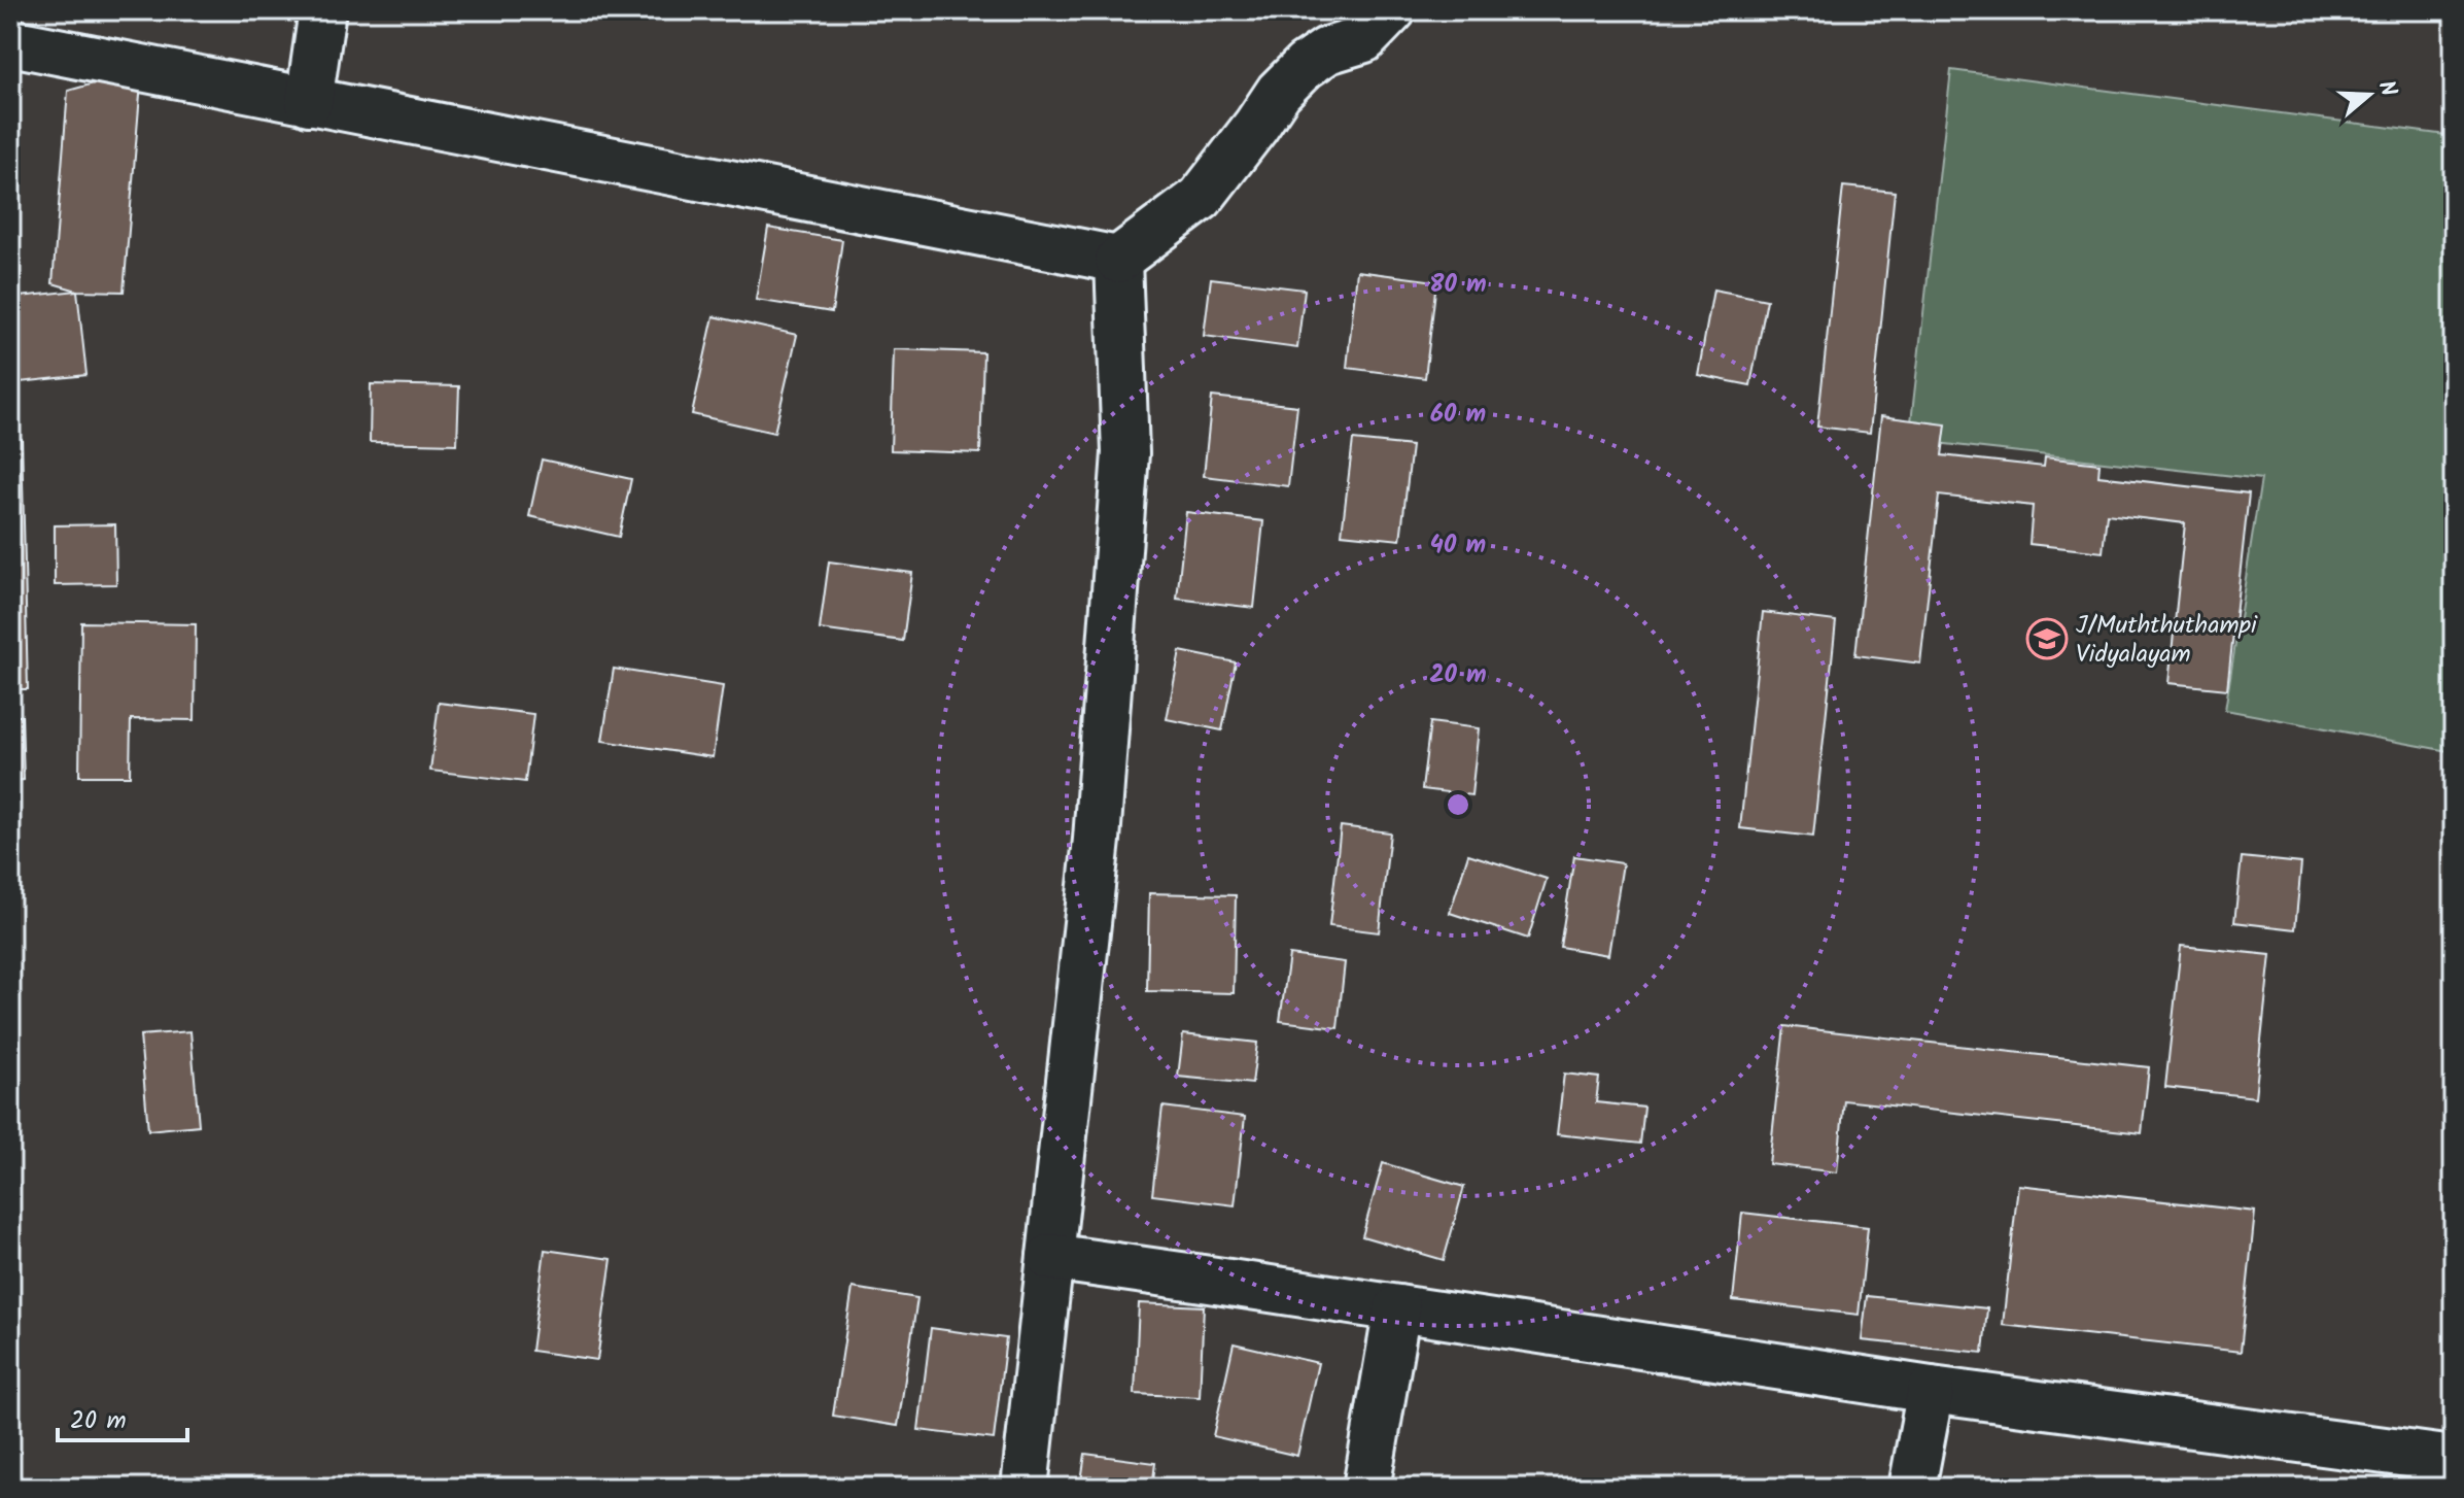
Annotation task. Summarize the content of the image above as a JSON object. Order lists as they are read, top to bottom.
{
  "places": {
    "school or university": ["J/Muththuthampi Vidyalayam"]
  },
  "scale_bar": "20 m",
  "north": "right",
  "rings": [
    "80 m",
    "60 m",
    "40 m",
    "20 m"
  ]
}
